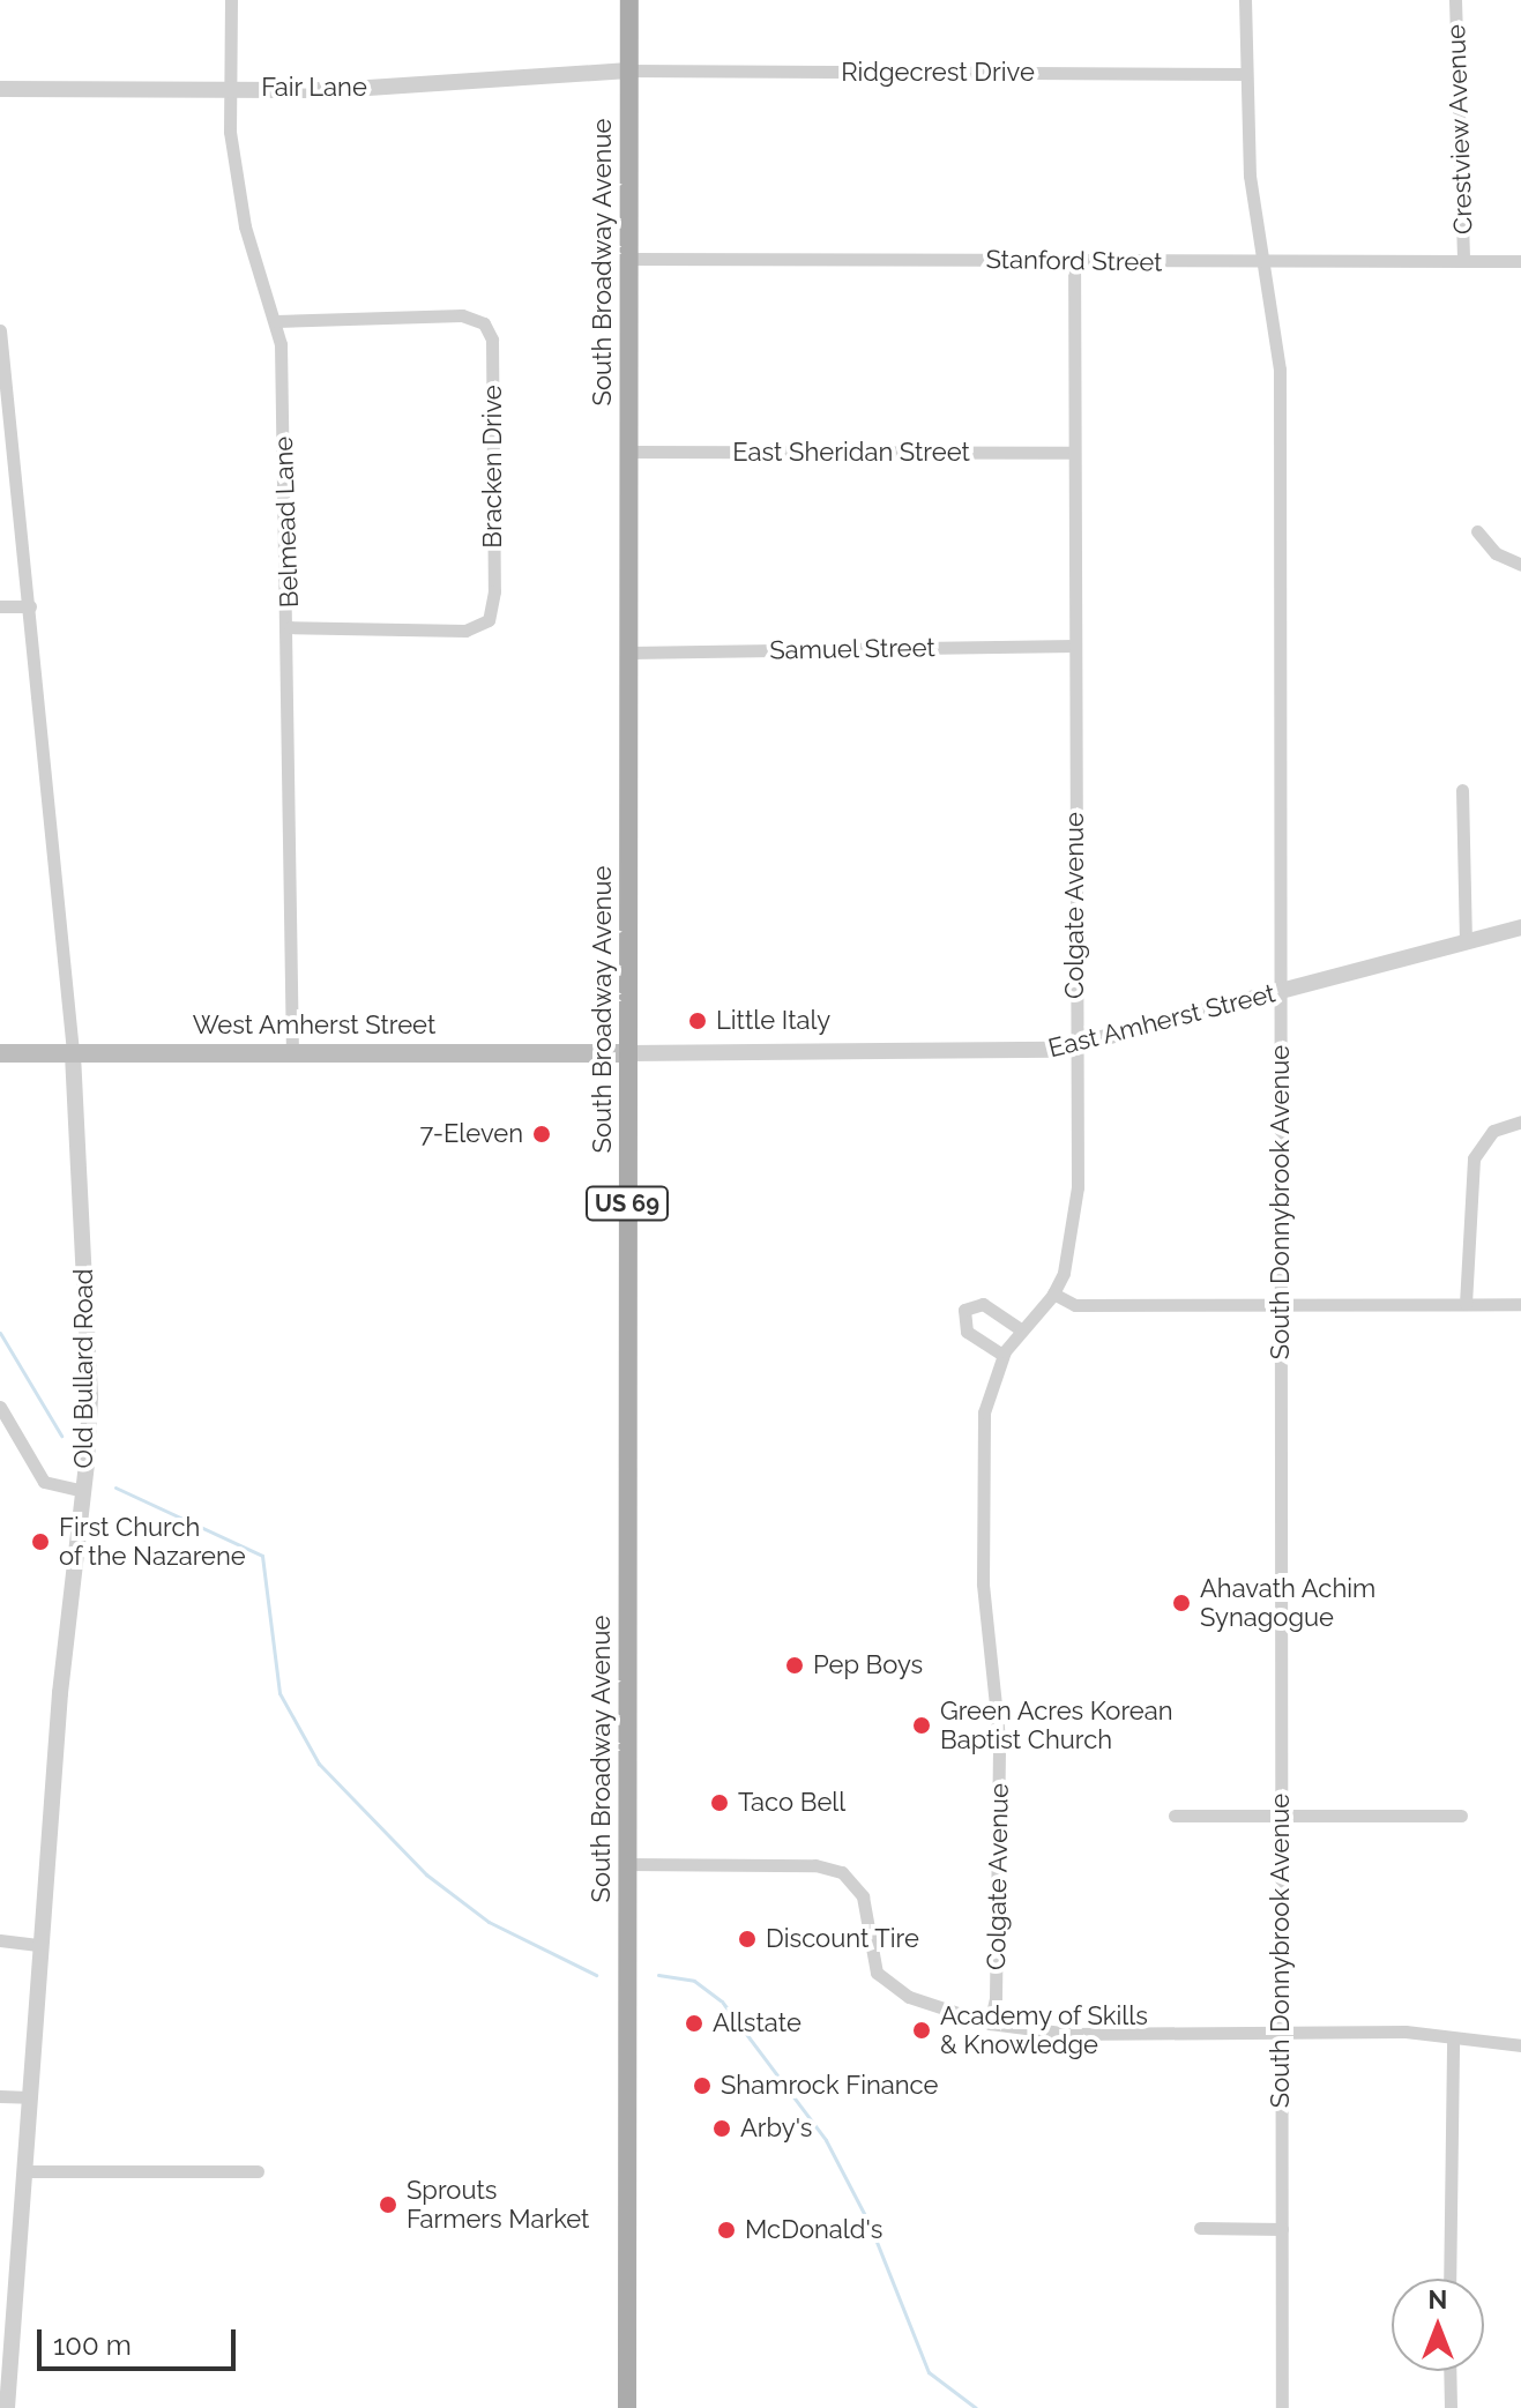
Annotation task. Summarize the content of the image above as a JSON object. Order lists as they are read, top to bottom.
{
  "streets": {
    "main road": ["South Broadway Avenue", "West Amherst Street", "US 69"],
    "street": [
      "Ridgecrest Drive",
      "Fair Lane",
      "Crestview Avenue",
      "Stanford Street",
      "East Sheridan Street",
      "Bracken Drive",
      "Belmead Lane",
      "Samuel Street",
      "Colgate Avenue",
      "East Amherst Street",
      "South Donnybrook Avenue",
      "Old Bullard Road"
    ]
  },
  "crossings": [
    ["Ridgecrest Drive", "Fair Lane"],
    ["Ridgecrest Drive", "South Broadway Avenue"],
    ["Ridgecrest Drive", "South Donnybrook Avenue"],
    ["Fair Lane", "South Broadway Avenue"],
    ["Fair Lane", "Belmead Lane"],
    ["Crestview Avenue", "Stanford Street"],
    ["Stanford Street", "South Broadway Avenue"],
    ["Stanford Street", "Colgate Avenue"],
    ["Stanford Street", "South Donnybrook Avenue"],
    ["South Broadway Avenue", "East Sheridan Street"],
    ["South Broadway Avenue", "Samuel Street"],
    ["South Broadway Avenue", "East Amherst Street"],
    ["South Broadway Avenue", "West Amherst Street"],
    ["East Sheridan Street", "Colgate Avenue"],
    ["Bracken Drive", "Belmead Lane"],
    ["Belmead Lane", "West Amherst Street"],
    ["Samuel Street", "Colgate Avenue"],
    ["Colgate Avenue", "East Amherst Street"],
    ["East Amherst Street", "West Amherst Street"],
    ["East Amherst Street", "South Donnybrook Avenue"],
    ["West Amherst Street", "Old Bullard Road"]
  ],
  "places": [
    "Little Italy",
    "7-Eleven",
    "First Church of the Nazarene",
    "Ahavath Achim Synagogue",
    "Pep Boys",
    "Green Acres Korean Baptist Church",
    "Taco Bell",
    "Discount Tire",
    "Allstate",
    "Academy of Skills & Knowledge",
    "Shamrock Finance",
    "Arby's",
    "Sprouts Farmers Market",
    "McDonald's"
  ],
  "scale_bar": "100 m",
  "north": "top"
}
